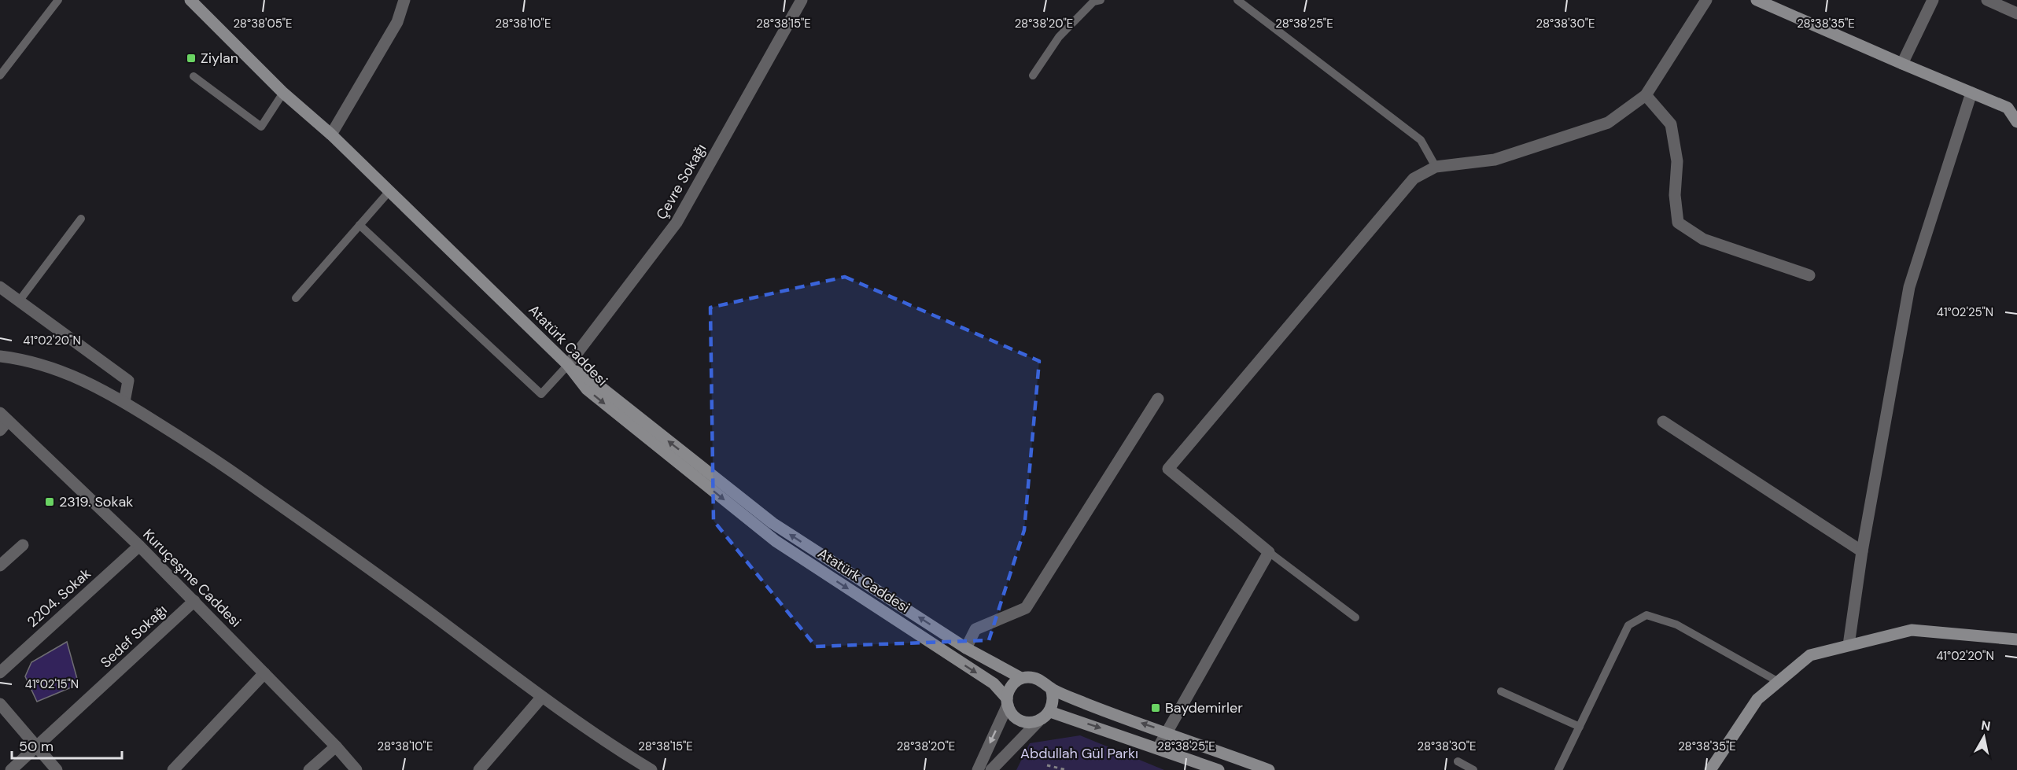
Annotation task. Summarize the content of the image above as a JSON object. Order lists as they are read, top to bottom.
{
  "streets": {
    "main road": ["Atatürk Caddesi"],
    "street": [
      "Çevre Sokağı",
      "Kuruçeşme Caddesi",
      "2204. Sokak",
      "Sedef Sokağı"
    ]
  },
  "crossings": [
    ["Çevre Sokağı", "Atatürk Caddesi"],
    ["Kuruçeşme Caddesi", "2204. Sokak"],
    ["Kuruçeşme Caddesi", "Sedef Sokağı"]
  ],
  "parks": ["Abdullah Gül Parkı"],
  "places": {
    "transit": ["Ziylan", "2319. Sokak", "Baydemirler"]
  },
  "scale_bar": "50 m",
  "north": "top",
  "coordinates": [
    "28°38'15\"E",
    "28°38'20\"E",
    "28°38'30\"E",
    "28°38'05\"E",
    "28°38'10\"E",
    "28°38'25\"E",
    "28°38'35\"E",
    "41°02'25\"N",
    "41°02'20\"N",
    "41°02'15\"N"
  ]
}
